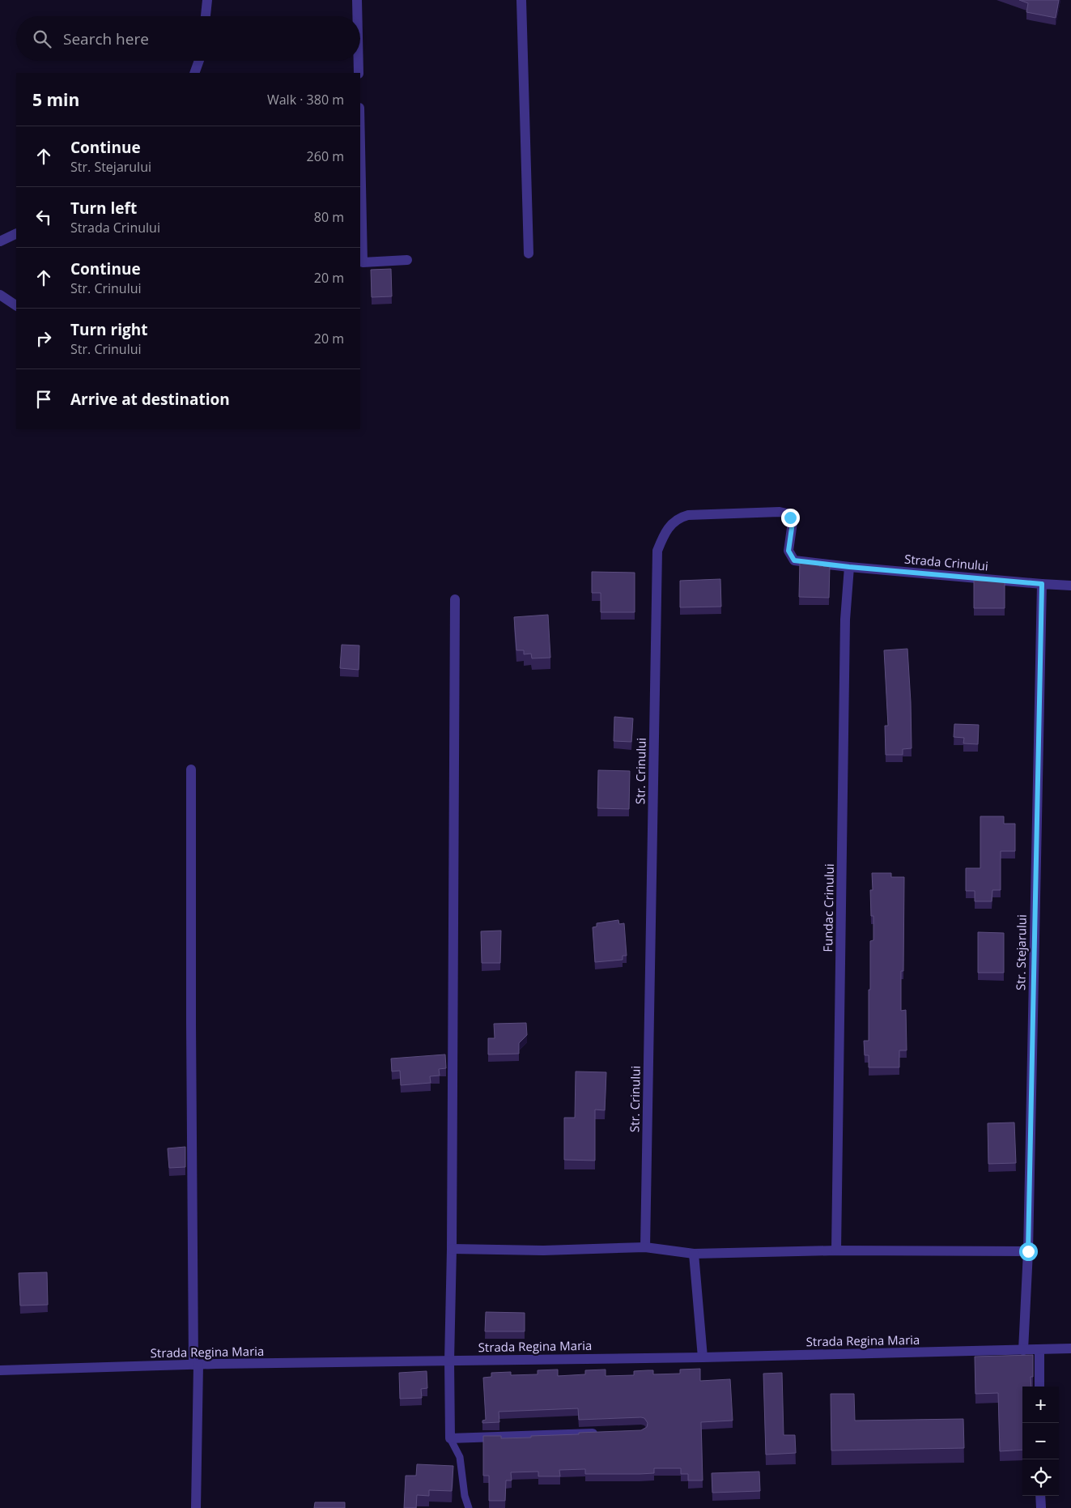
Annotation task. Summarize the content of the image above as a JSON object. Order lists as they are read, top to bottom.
{
  "streets": {
    "street": [
      "Strada Crinului",
      "Str. Crinului",
      "Fundac Crinului",
      "Str. Stejarului",
      "Strada Regina Maria"
    ]
  },
  "crossings": [
    ["Strada Crinului", "Str. Crinului"],
    ["Strada Crinului", "Fundac Crinului"],
    ["Strada Crinului", "Str. Stejarului"],
    ["Str. Crinului", "Fundac Crinului"],
    ["Str. Stejarului", "Strada Regina Maria"]
  ],
  "page": {
    "search": "Search here",
    "heading": ["5 min", "Walk · 380 m"],
    "list": [
      ["Continue", "Str. Stejarului", "260 m"],
      ["Turn left", "Strada Crinului", "80 m"],
      ["Continue", "Str. Crinului", "20 m"],
      ["Turn right", "Str. Crinului", "20 m"],
      "Arrive at destination"
    ],
    "map_buttons": ["+", "−"]
  }
}
